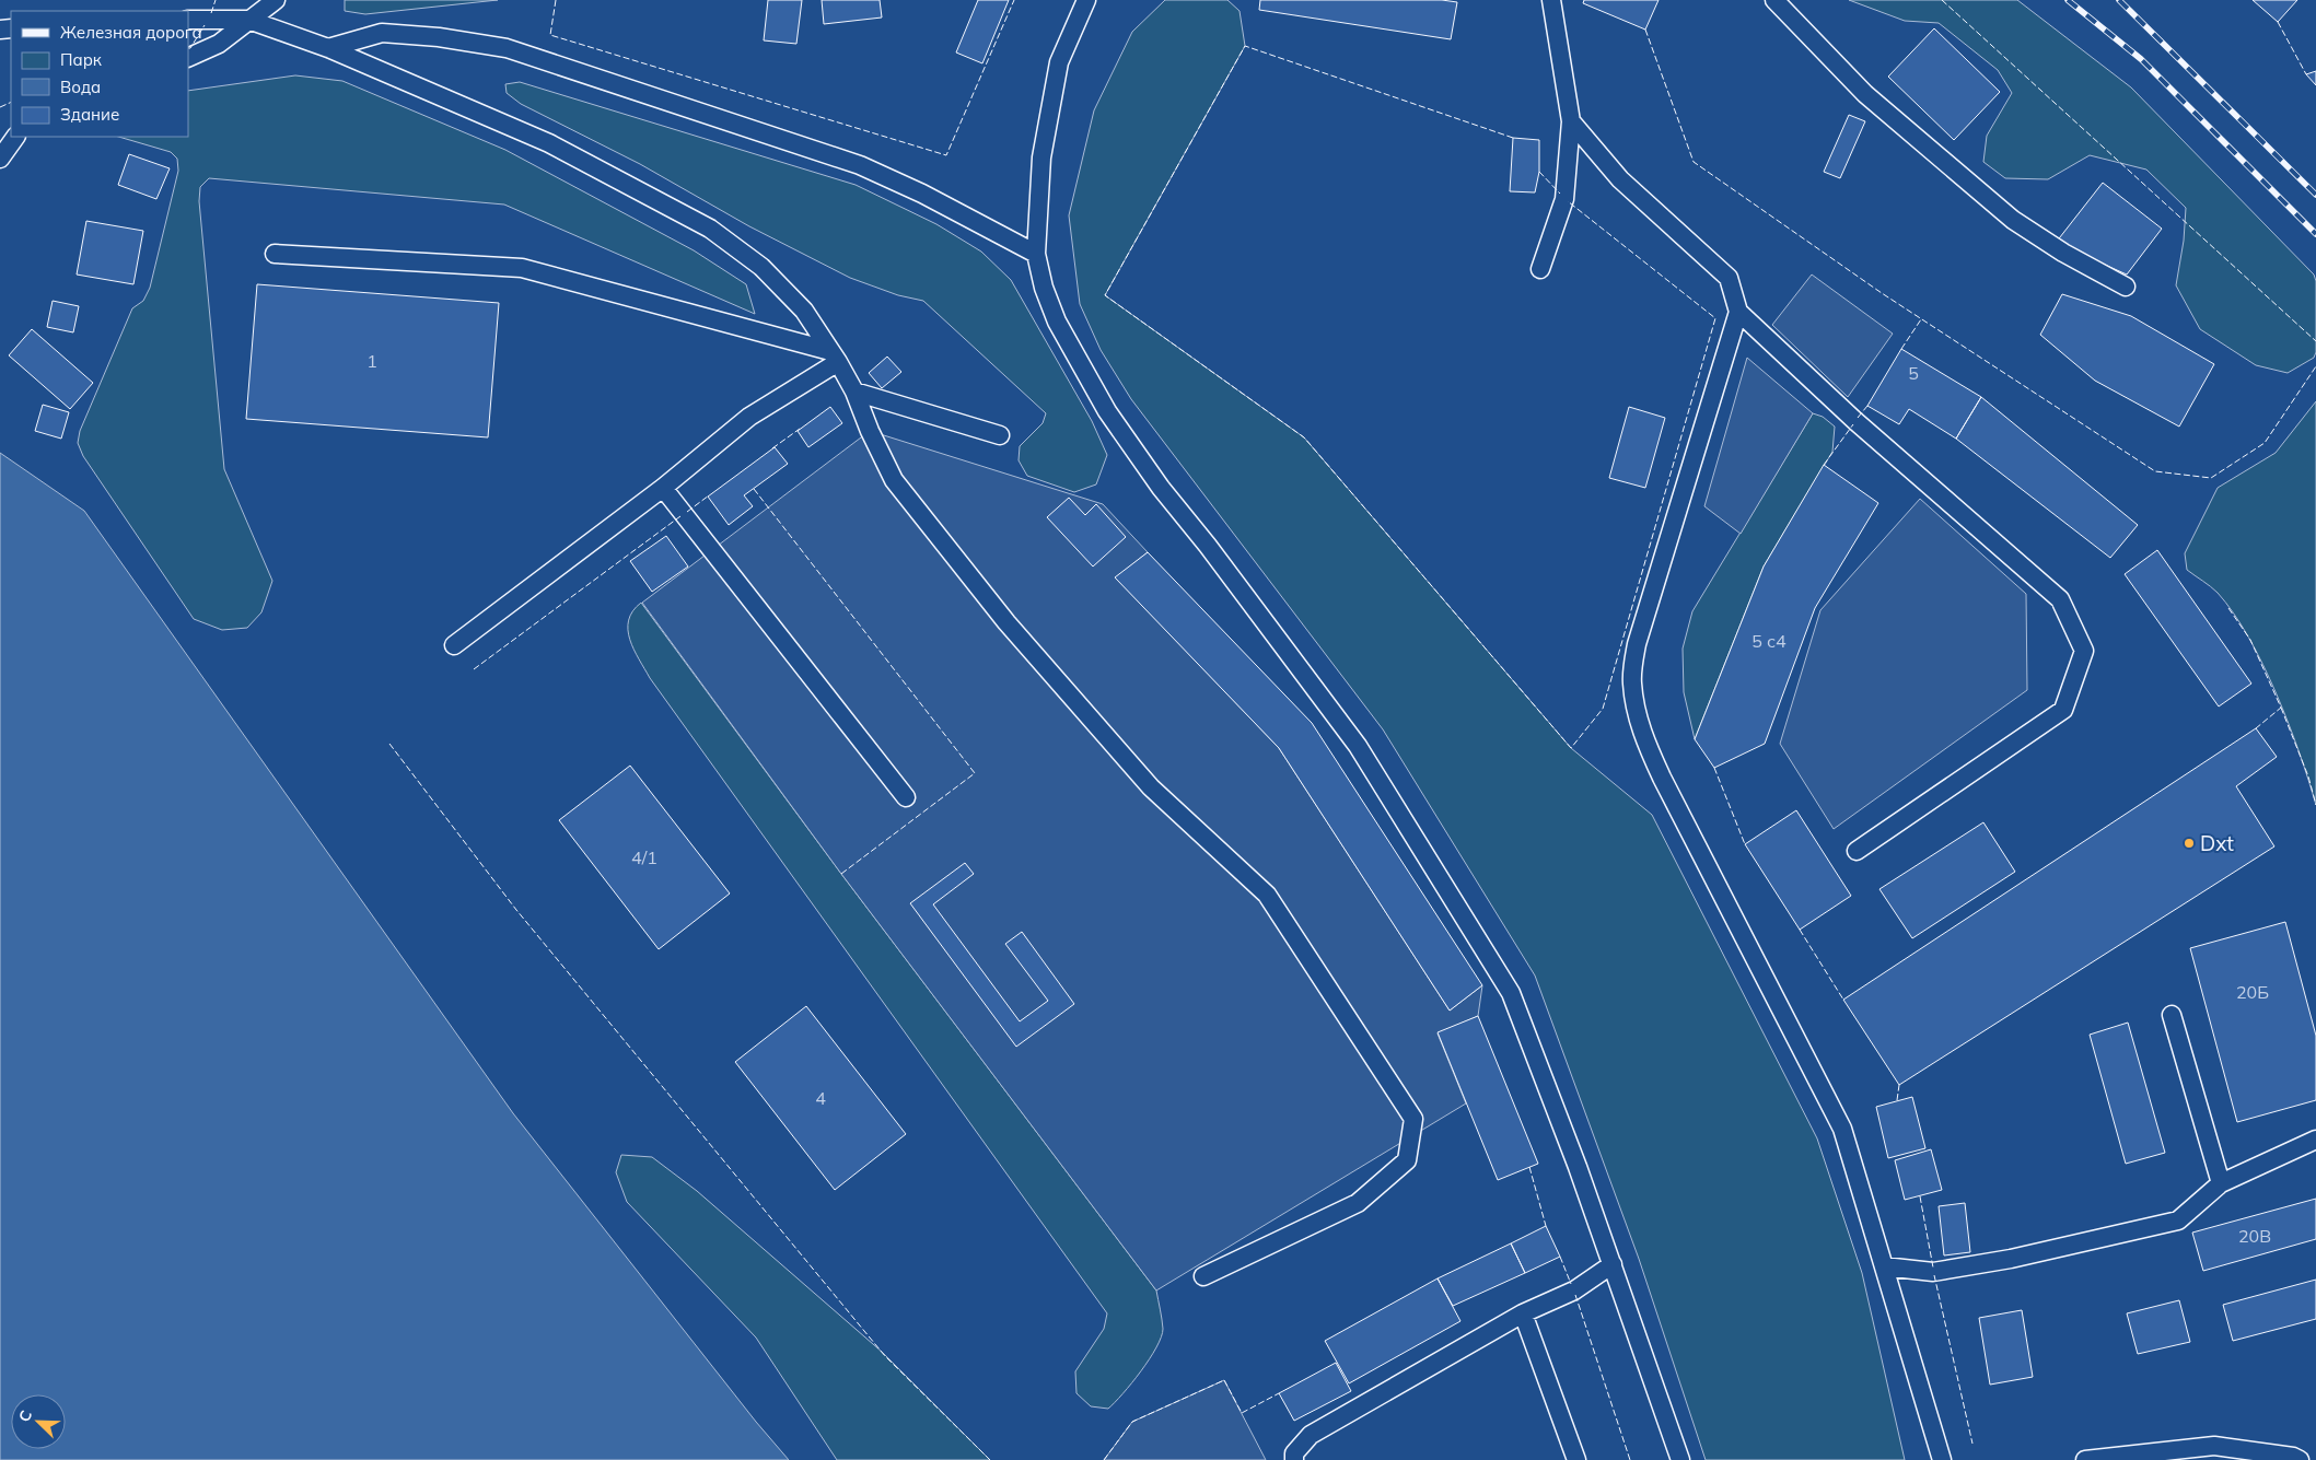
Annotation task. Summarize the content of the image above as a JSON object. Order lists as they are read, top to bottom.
{
  "places": ["Dxt"],
  "house_numbers": [
    "1",
    "5",
    "5 с4",
    "4/1",
    "20Б",
    "4",
    "20В"
  ],
  "legend": [
    "Железная дорога",
    "Парк",
    "Вода",
    "Здание"
  ],
  "north": "top left"
}
